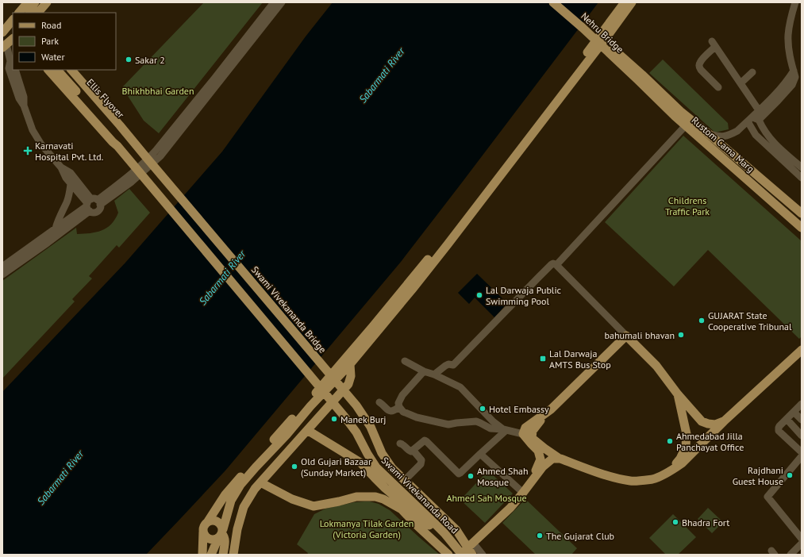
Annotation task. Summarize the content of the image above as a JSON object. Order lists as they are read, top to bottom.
{
  "streets": {
    "main road": [
      "Nehru Bridge",
      "Ellis Flyover",
      "Rustom Cama Marg",
      "Swami Vivekananda Bridge",
      "Swami Vivekananda Road"
    ]
  },
  "crossings": [
    ["Nehru Bridge", "Rustom Cama Marg"],
    ["Ellis Flyover", "Swami Vivekananda Bridge"],
    ["Ellis Flyover", "Swami Vivekananda Road"],
    ["Swami Vivekananda Bridge", "Swami Vivekananda Road"]
  ],
  "water": ["Sabarmati River"],
  "parks": [
    "Bhikhbhai Garden",
    "Childrens Traffic Park",
    "Ahmed Sah Mosque",
    "Lokmanya Tilak Garden (Victoria Garden)"
  ],
  "places": {
    "other": [
      "Sakar 2",
      "Lal Darwaja Public Swimming Pool",
      "GUJARAT State Cooperative Tribunal",
      "bahumali bhavan",
      "Hotel Embassy",
      "Manek Burj",
      "Ahmedabad Jilla Panchayat Office",
      "Old Gujari Bazaar (Sunday Market)",
      "Rajdhani Guest House",
      "Ahmed Shah Mosque",
      "Bhadra Fort",
      "The Gujarat Club"
    ],
    "health": ["Karnavati Hospital Pvt. Ltd."],
    "transit": ["Lal Darwaja AMTS Bus Stop"]
  },
  "legend": ["Road", "Park", "Water"]
}
